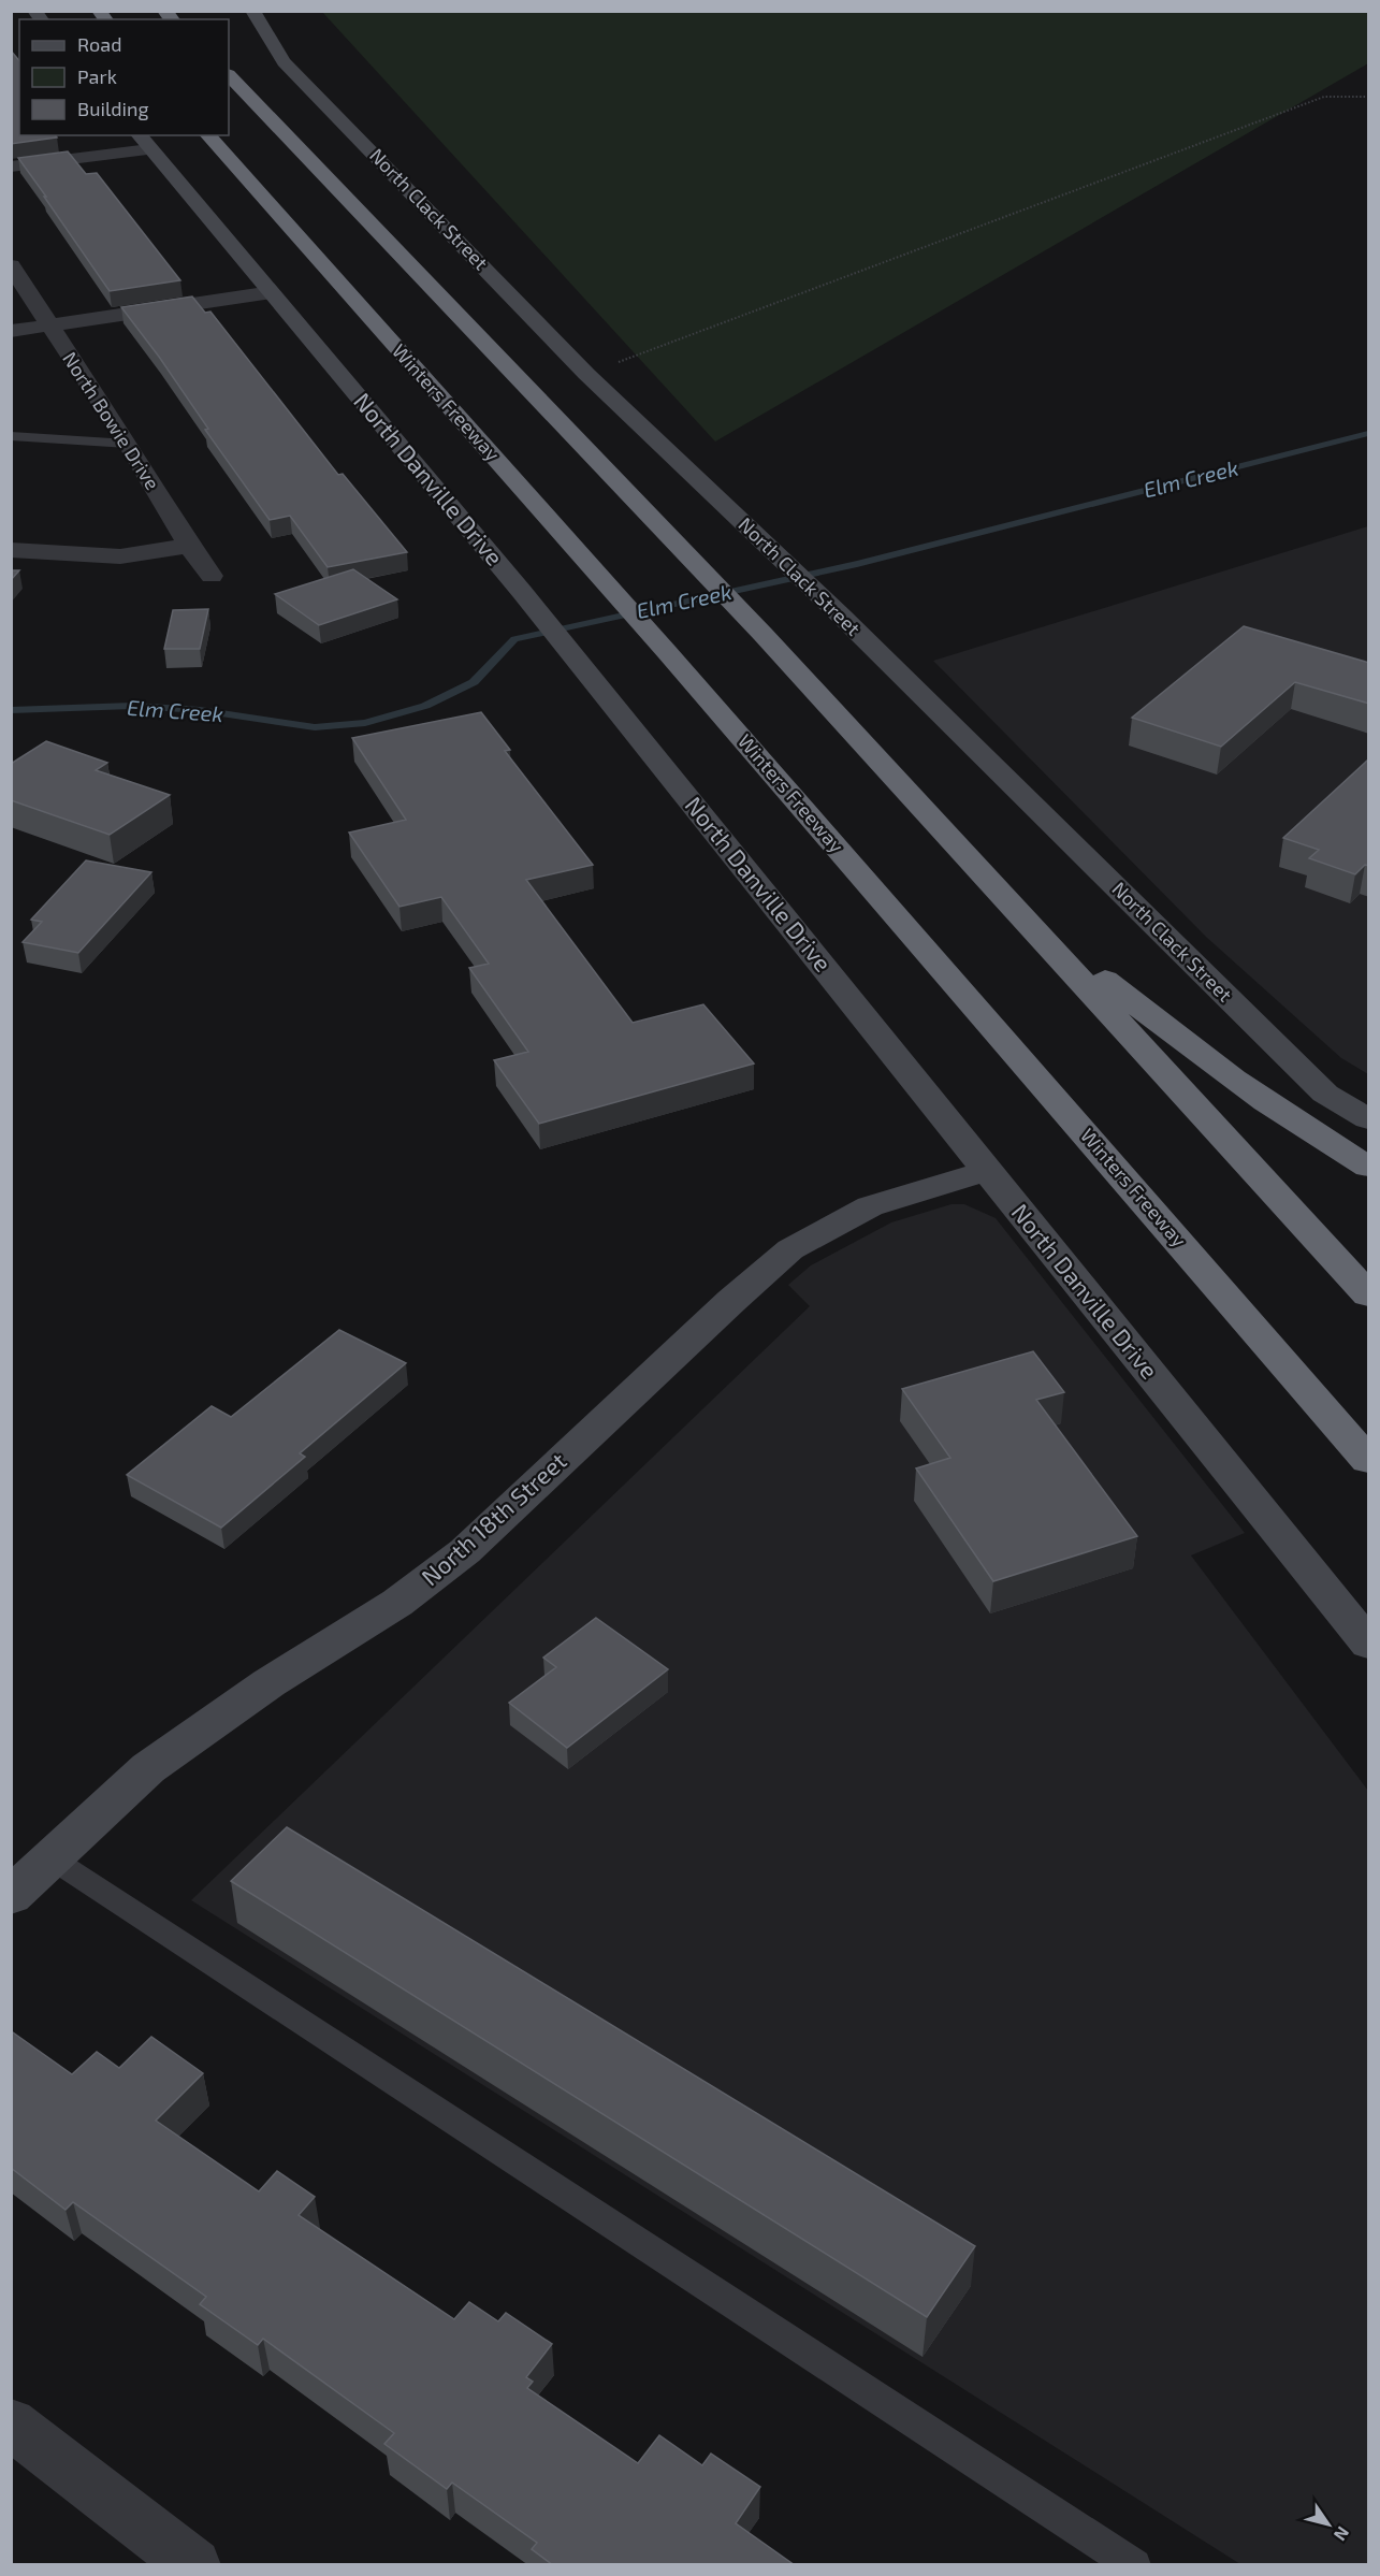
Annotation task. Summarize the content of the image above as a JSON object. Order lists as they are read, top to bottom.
{
  "streets": {
    "highway": ["Winters Freeway"],
    "main road": ["North Clack Street", "North Danville Drive", "North 18th Street"],
    "street": ["North Bowie Drive"]
  },
  "crossings": [
    ["North Danville Drive", "North 18th Street"]
  ],
  "water": ["Elm Creek"],
  "legend": ["Road", "Park", "Building"],
  "north": "bottom right"
}
